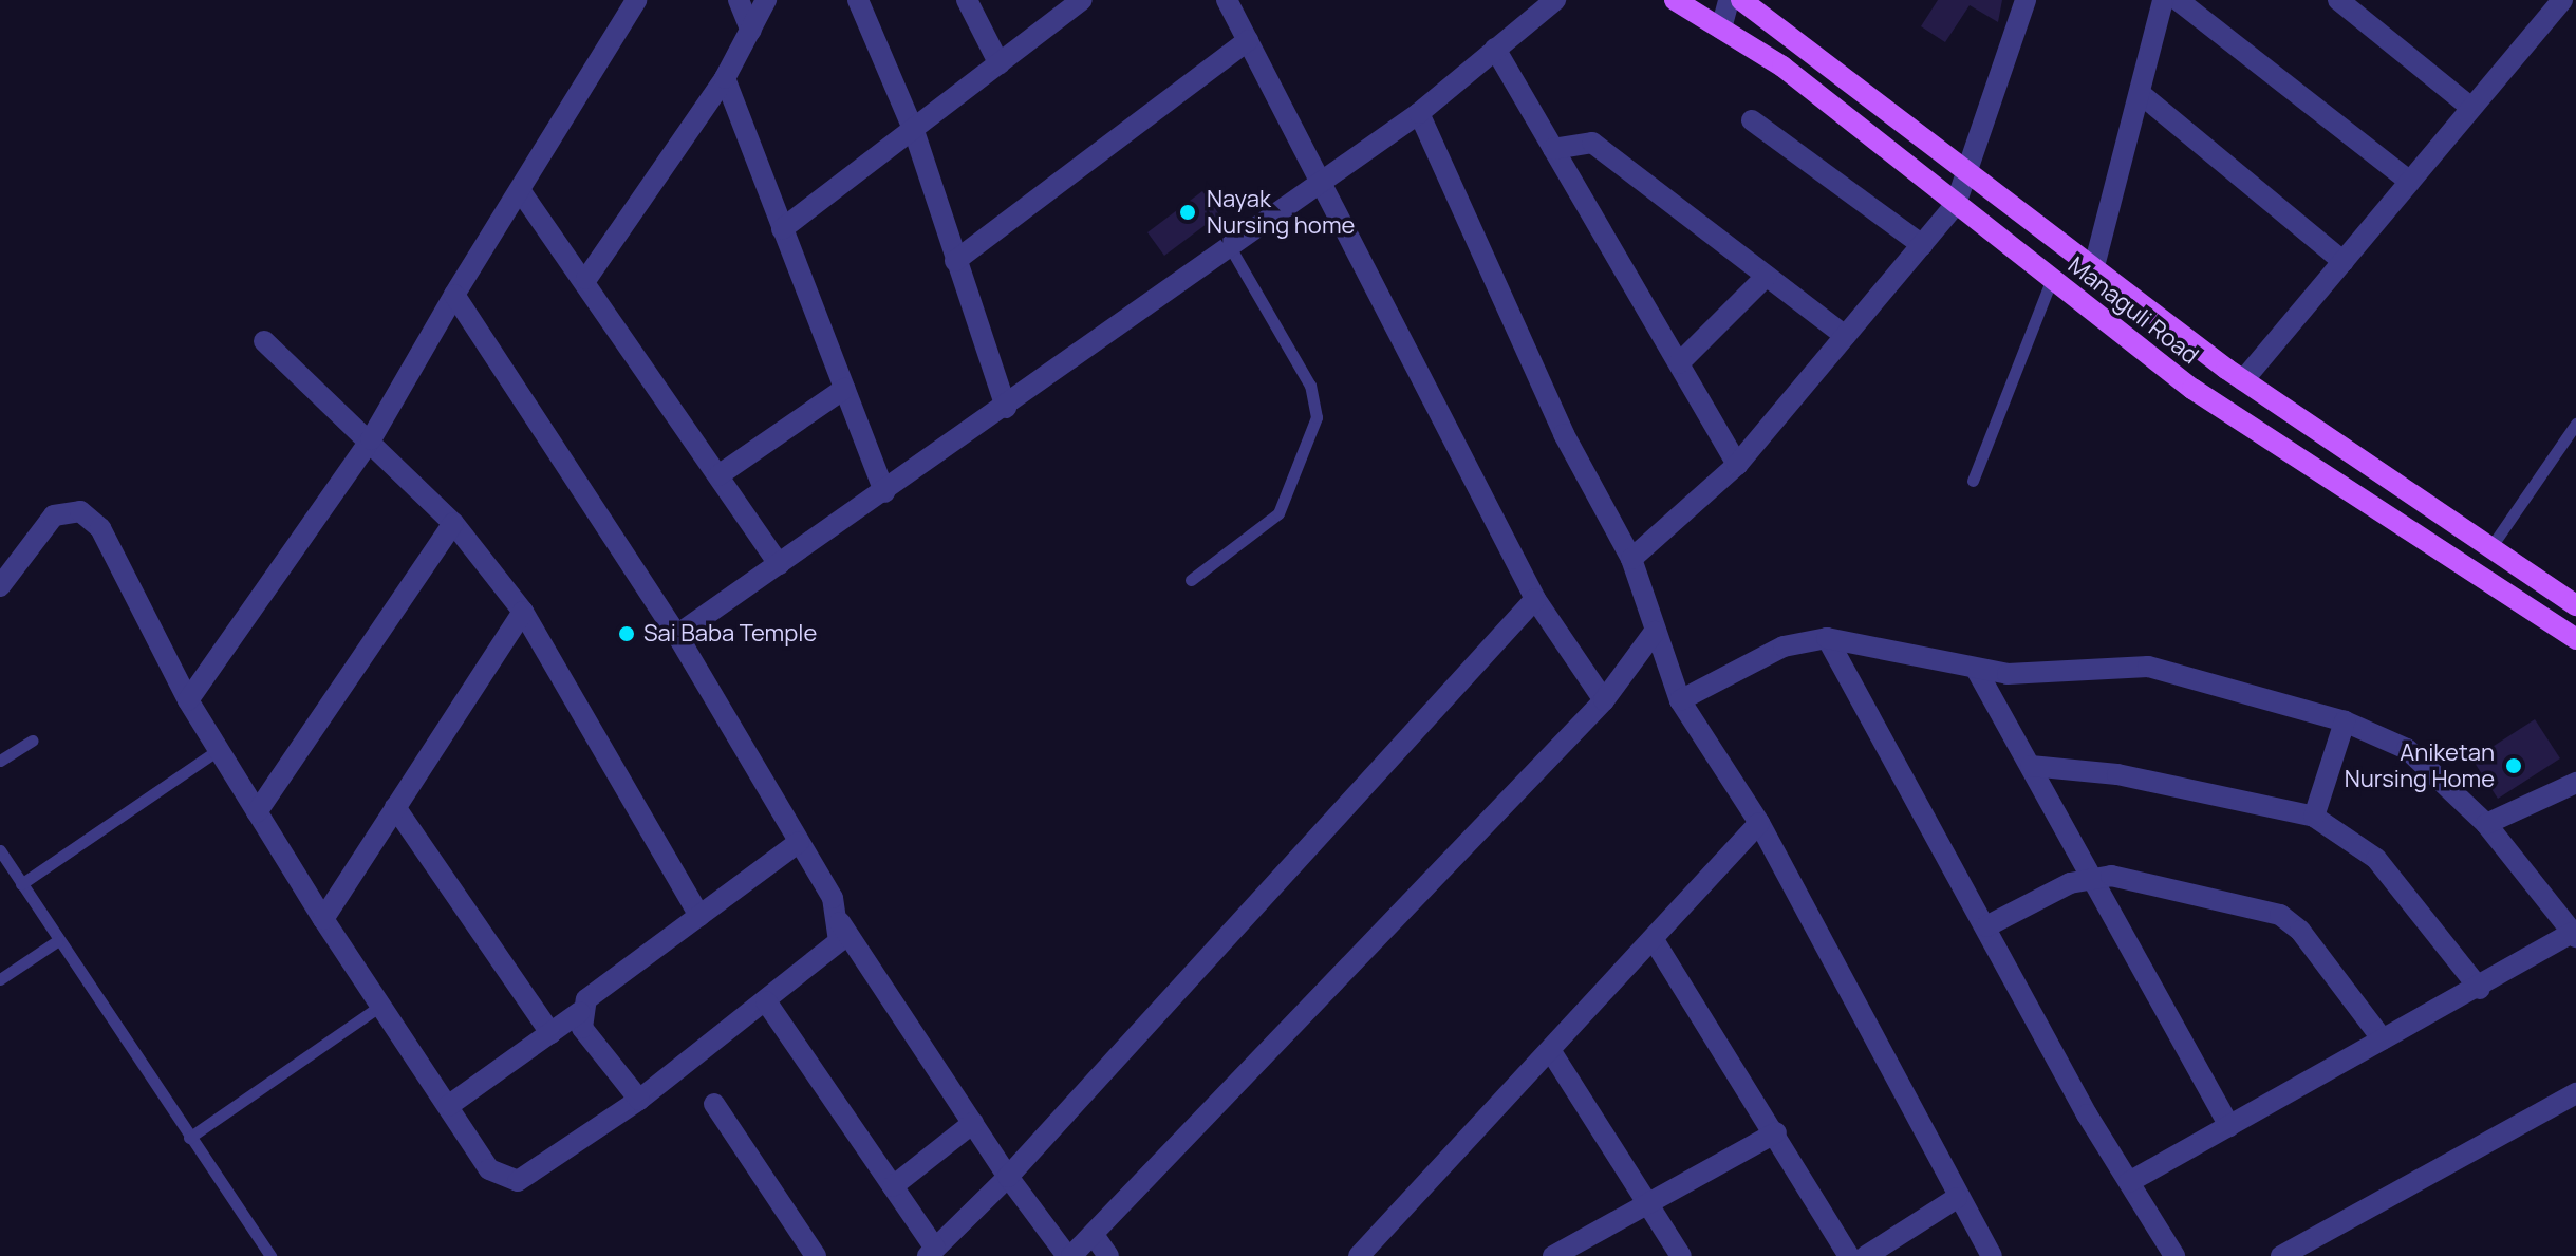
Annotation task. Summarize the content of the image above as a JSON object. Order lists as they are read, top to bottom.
{
  "streets": {
    "main road": ["Managuli Road"]
  },
  "places": ["Nayak Nursing home", "Sai Baba Temple", "Aniketan Nursing Home"]
}
